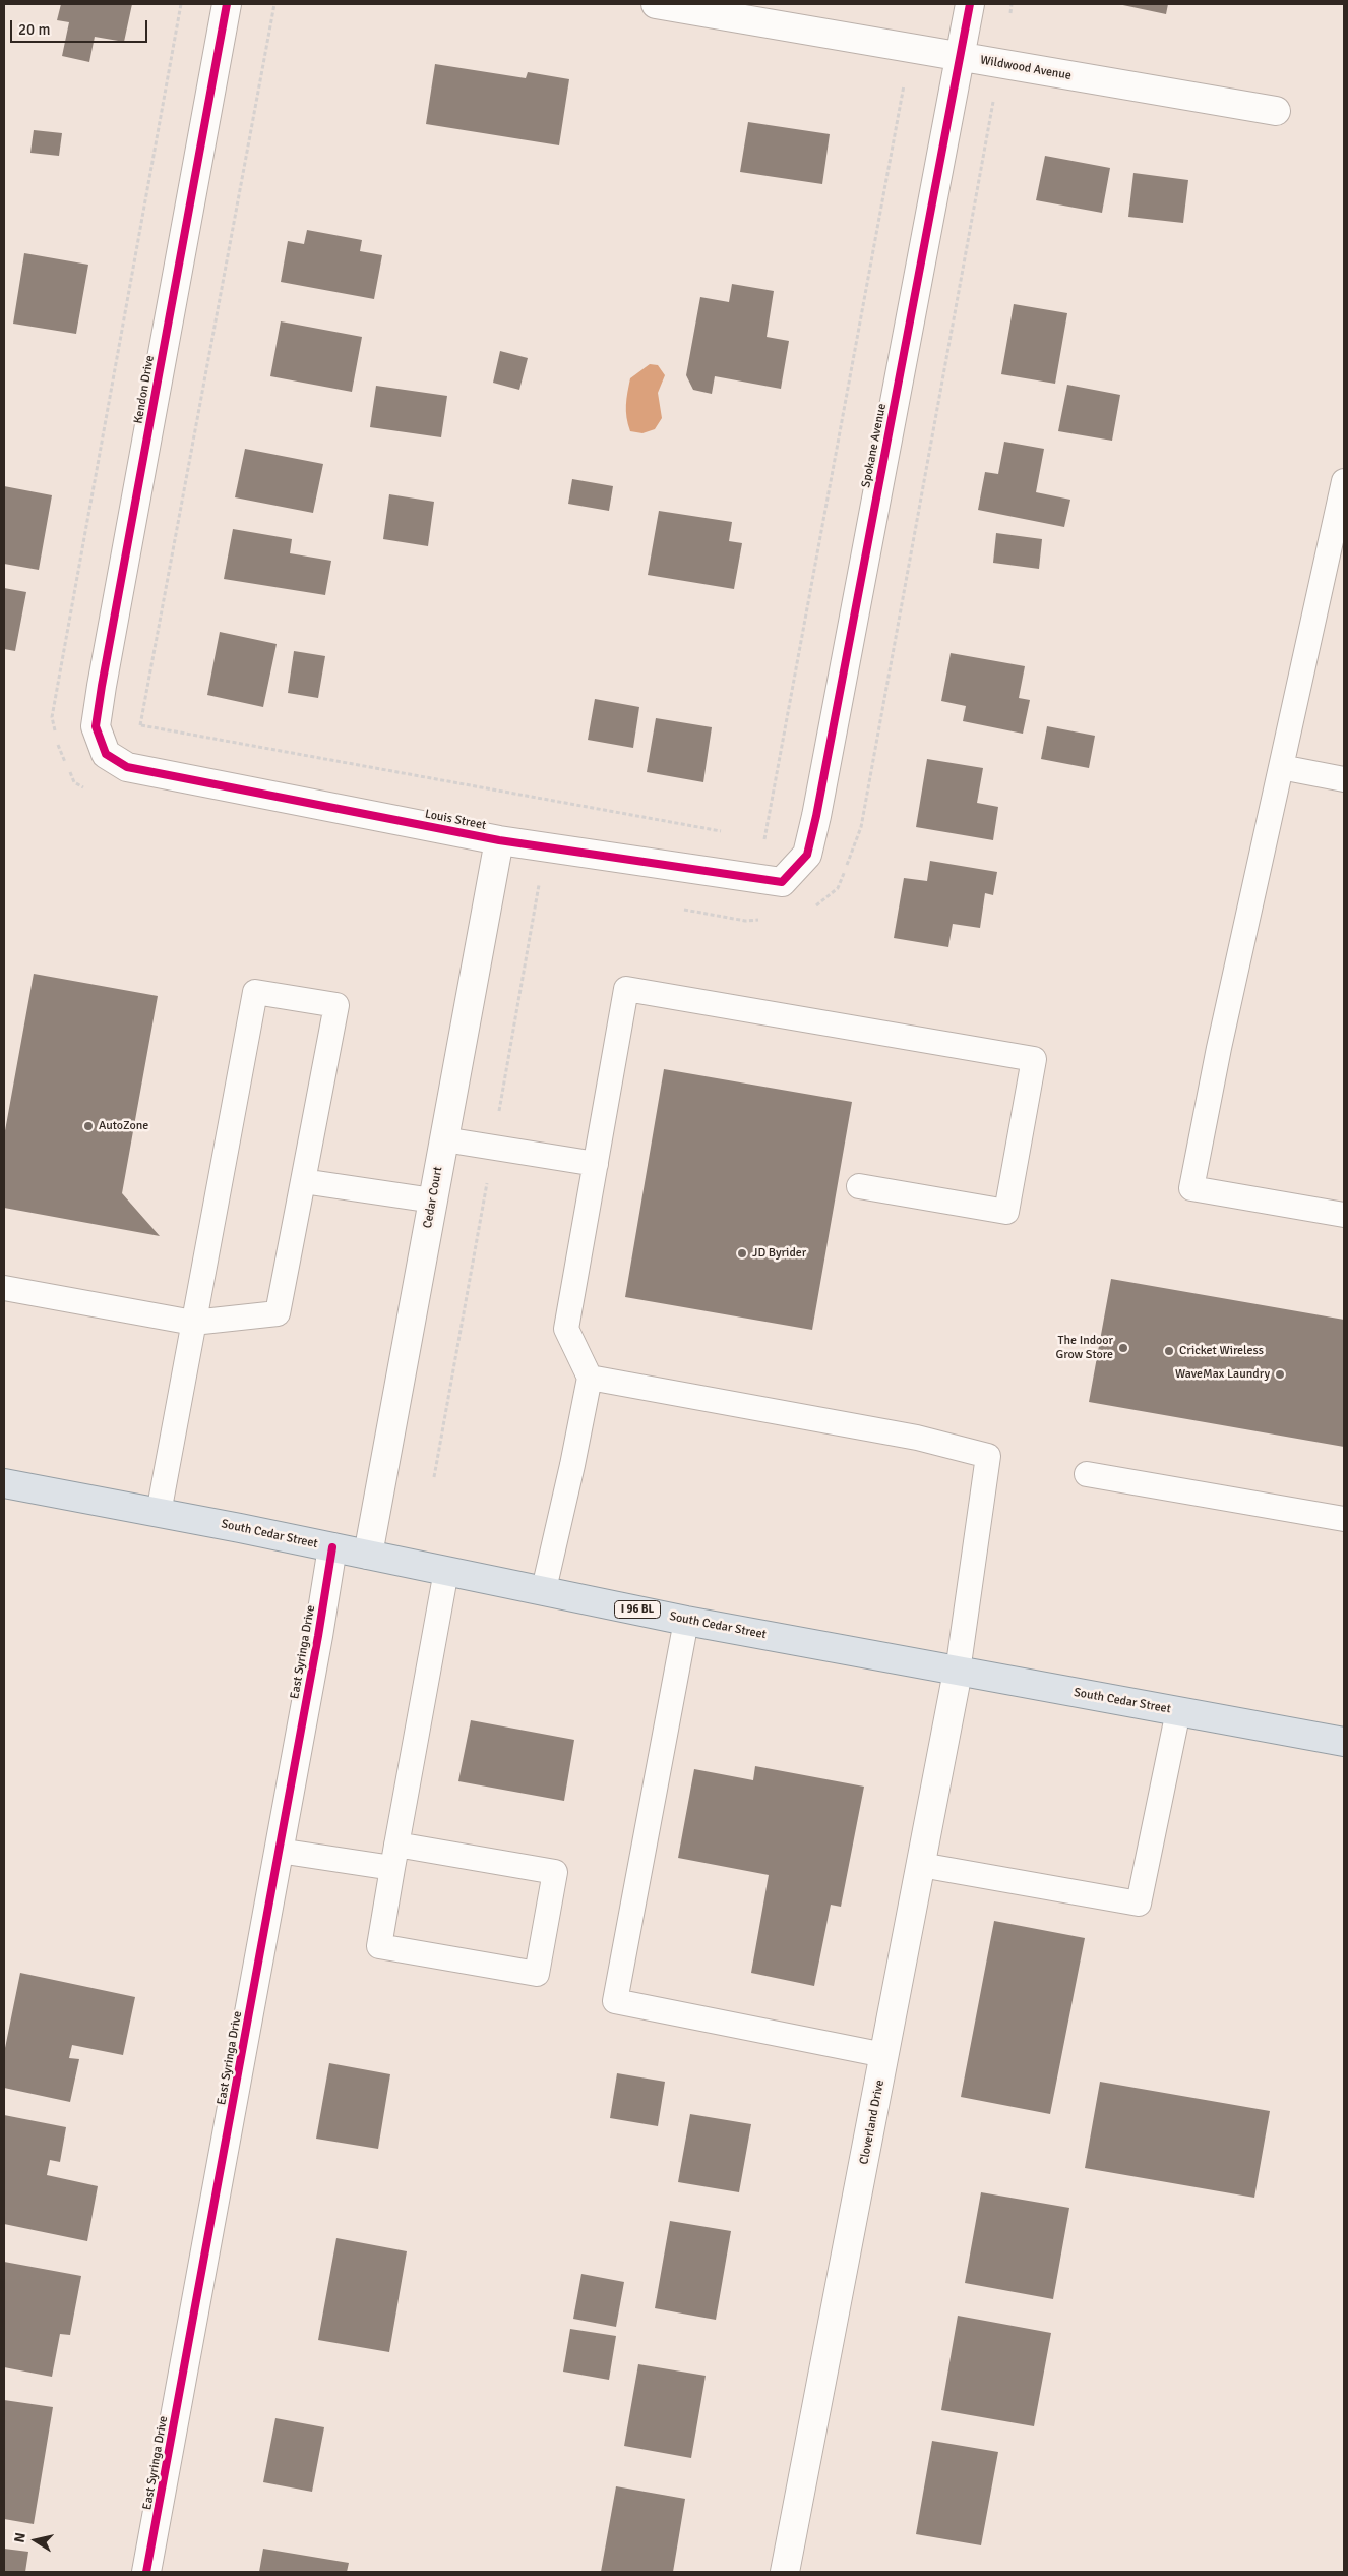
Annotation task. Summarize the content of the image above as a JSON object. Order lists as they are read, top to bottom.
{
  "streets": {
    "main road": ["South Cedar Street", "I 96 BL"],
    "street": [
      "Wildwood Avenue",
      "Kendon Drive",
      "Spokane Avenue",
      "Louis Street",
      "Cedar Court",
      "East Syringa Drive",
      "Cloverland Drive"
    ]
  },
  "crossings": [
    ["Wildwood Avenue", "Spokane Avenue"],
    ["Kendon Drive", "Louis Street"],
    ["Spokane Avenue", "Louis Street"],
    ["Louis Street", "Cedar Court"],
    ["Cedar Court", "South Cedar Street"],
    ["South Cedar Street", "East Syringa Drive"],
    ["South Cedar Street", "Cloverland Drive"]
  ],
  "places": [
    "AutoZone",
    "JD Byrider",
    "The Indoor Grow Store",
    "Cricket Wireless",
    "WaveMax Laundry"
  ],
  "scale_bar": "20 m",
  "north": "left"
}
